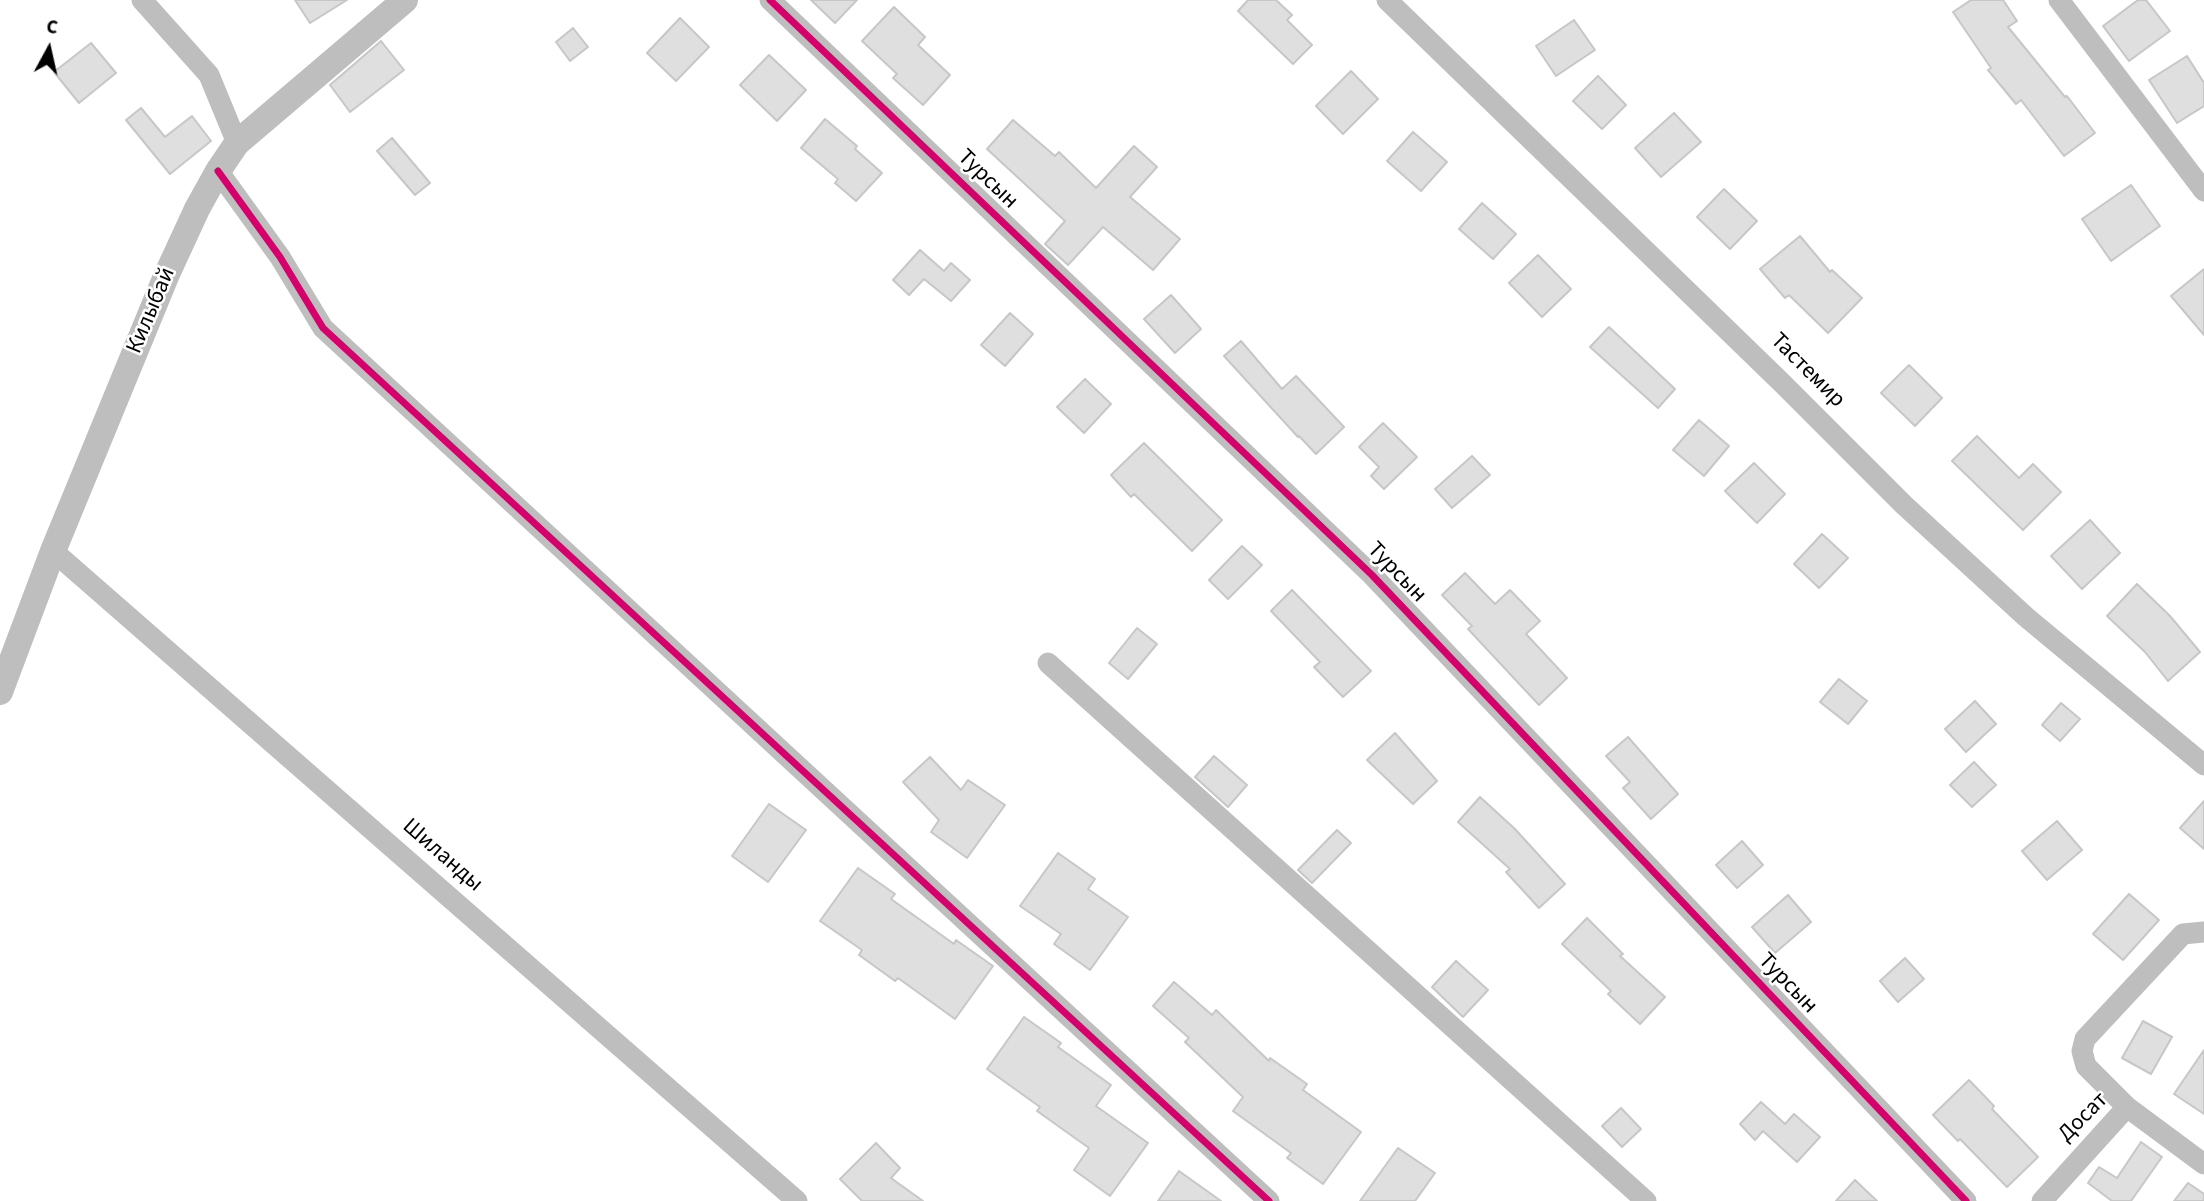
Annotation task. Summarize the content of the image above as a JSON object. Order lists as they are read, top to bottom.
{
  "streets": {
    "street": [
      "Турсын",
      "Килыбай",
      "Тастемир",
      "Шиланды",
      "Досат"
    ]
  },
  "crossings": [
    ["Килыбай", "Шиланды"]
  ],
  "north": "top"
}
